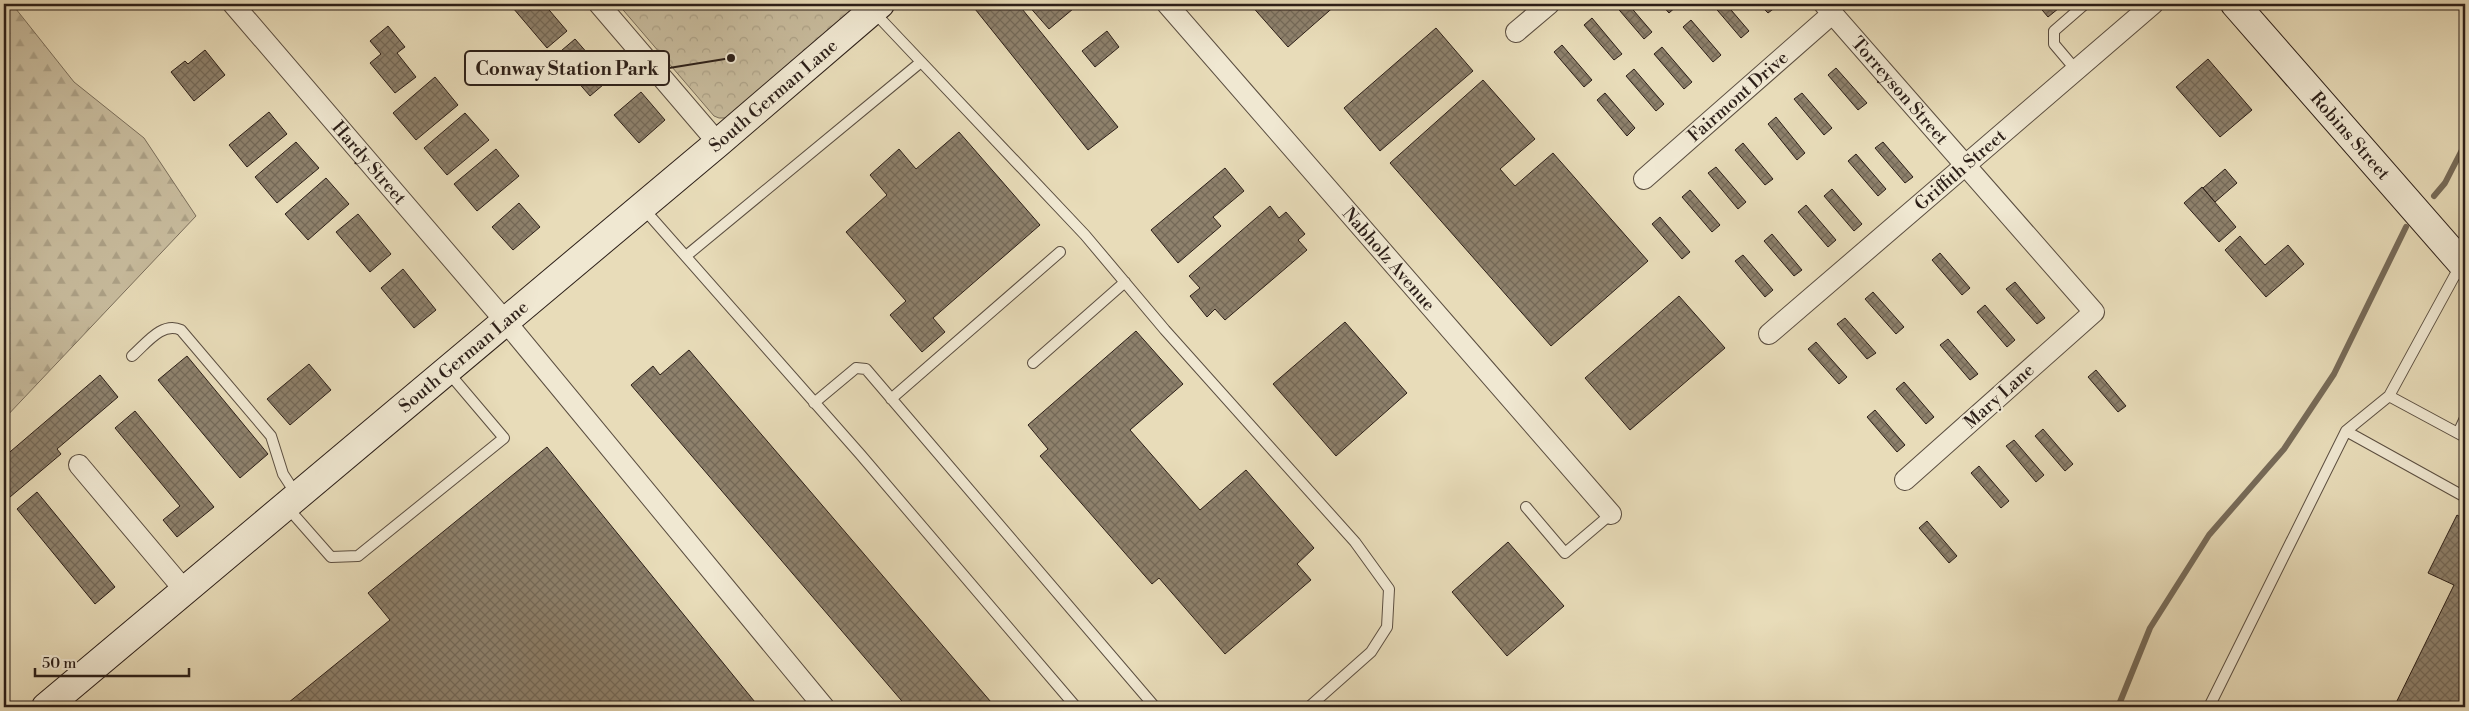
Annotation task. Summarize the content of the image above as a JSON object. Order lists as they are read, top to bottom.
{
  "streets": {
    "street": [
      "Torreyson Street",
      "South German Lane",
      "Fairmont Drive",
      "Robins Street",
      "Hardy Street",
      "Griffith Street",
      "Nabholz Avenue",
      "Mary Lane"
    ]
  },
  "crossings": [
    ["Torreyson Street", "Fairmont Drive"],
    ["Torreyson Street", "Griffith Street"],
    ["Torreyson Street", "Mary Lane"],
    ["South German Lane", "Hardy Street"]
  ],
  "places": ["Conway Station Park"],
  "scale_bar": "50 m"
}
